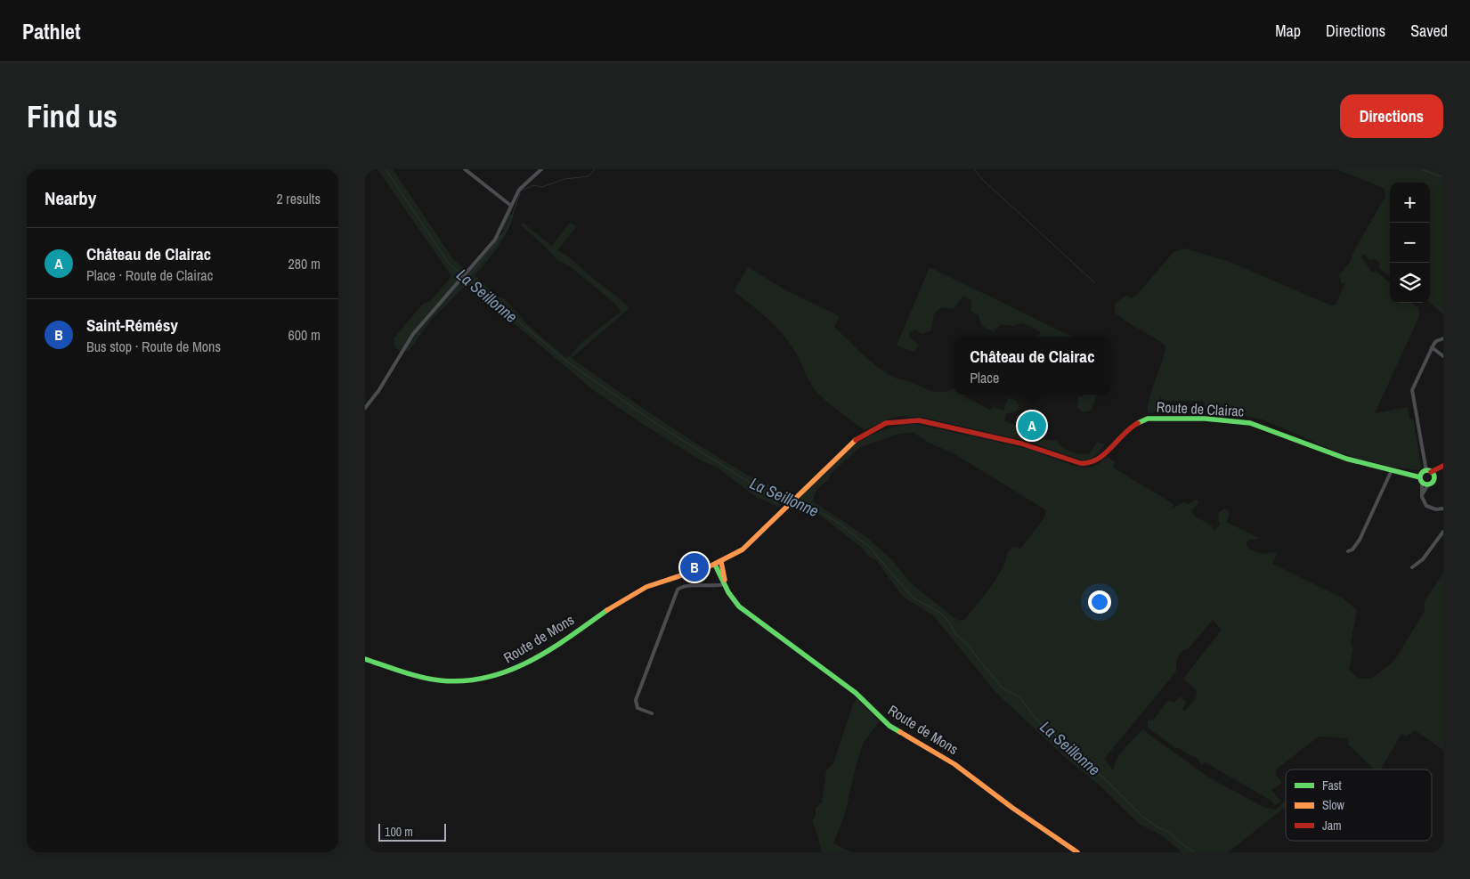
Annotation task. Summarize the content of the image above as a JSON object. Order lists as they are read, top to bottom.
{
  "streets": {
    "street": ["Route de Clairac", "Route de Mons"]
  },
  "crossings": [
    ["Route de Clairac", "Route de Mons"]
  ],
  "water": ["La Seillonne"],
  "legend": ["Fast", "Slow", "Jam"],
  "scale_bar": "100 m",
  "page": {
    "header": "Pathlet",
    "nav": ["Map", "Directions", "Saved"],
    "buttons": "Directions",
    "title": "Find us",
    "heading": ["Nearby", "2 results"],
    "map_buttons": ["+", "−"],
    "list": [
      {
        "mark": "A",
        "name": "Château de Clairac",
        "note": "Place · Route de Clairac",
        "value": "280 m"
      },
      {
        "mark": "B",
        "name": "Saint-Rémésy",
        "note": "Bus stop · Route de Mons",
        "value": "600 m"
      }
    ],
    "popup": ["Château de Clairac", "Place"],
    "pins": ["A", "B"],
    "scale": "100 m"
  }
}
